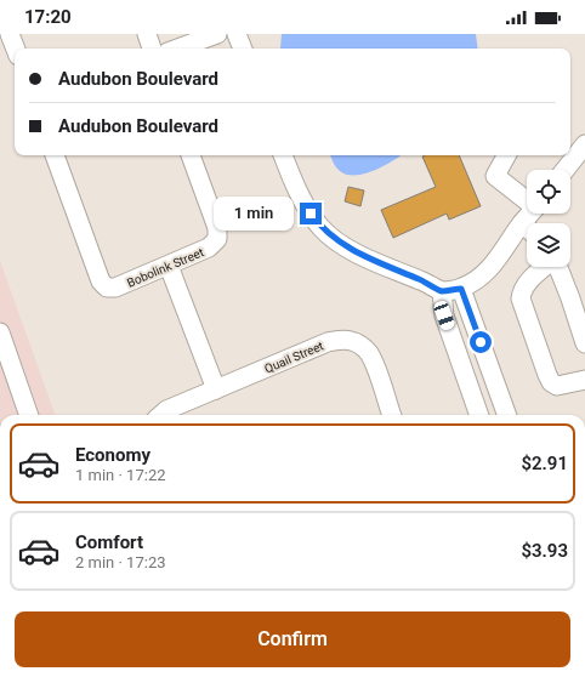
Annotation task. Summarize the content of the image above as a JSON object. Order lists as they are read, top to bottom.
{
  "streets": {
    "street": ["Bobolink Street", "Quail Street"]
  },
  "page": {
    "status": "17:20",
    "banner": ["Audubon Boulevard", "Audubon Boulevard"],
    "bubble": "1 min",
    "list": [
      {
        "name": "Economy",
        "note": "1 min · 17:22",
        "value": "$2.91"
      },
      {
        "name": "Comfort",
        "note": "2 min · 17:23",
        "value": "$3.93"
      }
    ],
    "buttons": "Confirm"
  }
}
